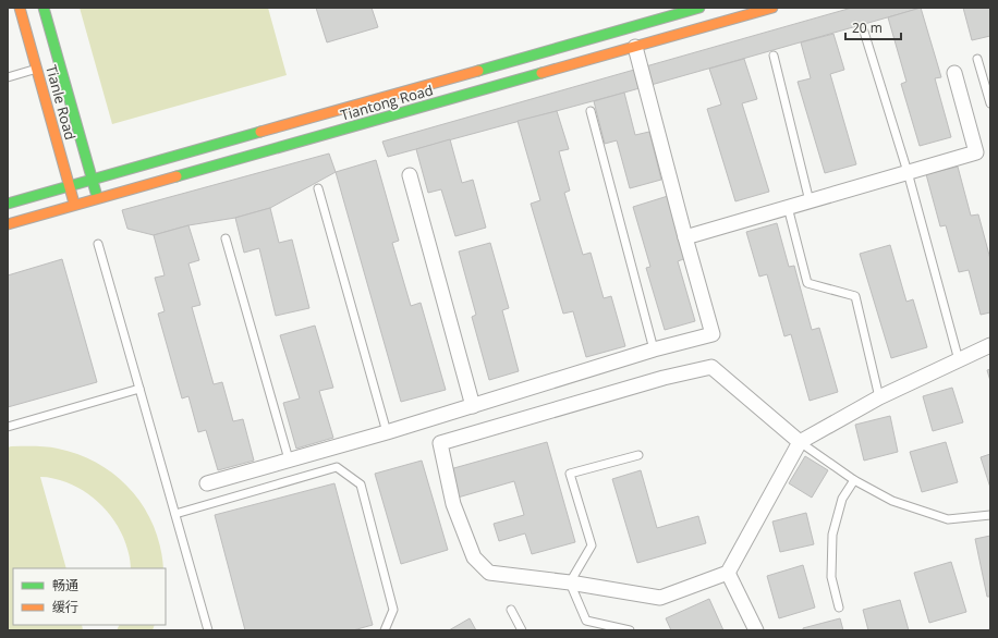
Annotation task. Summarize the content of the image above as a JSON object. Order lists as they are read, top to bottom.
{
  "streets": {
    "street": ["Tianle Road", "Tiantong Road"]
  },
  "crossings": [
    ["Tianle Road", "Tiantong Road"]
  ],
  "legend": ["畅通", "缓行"],
  "scale_bar": "20 m"
}
